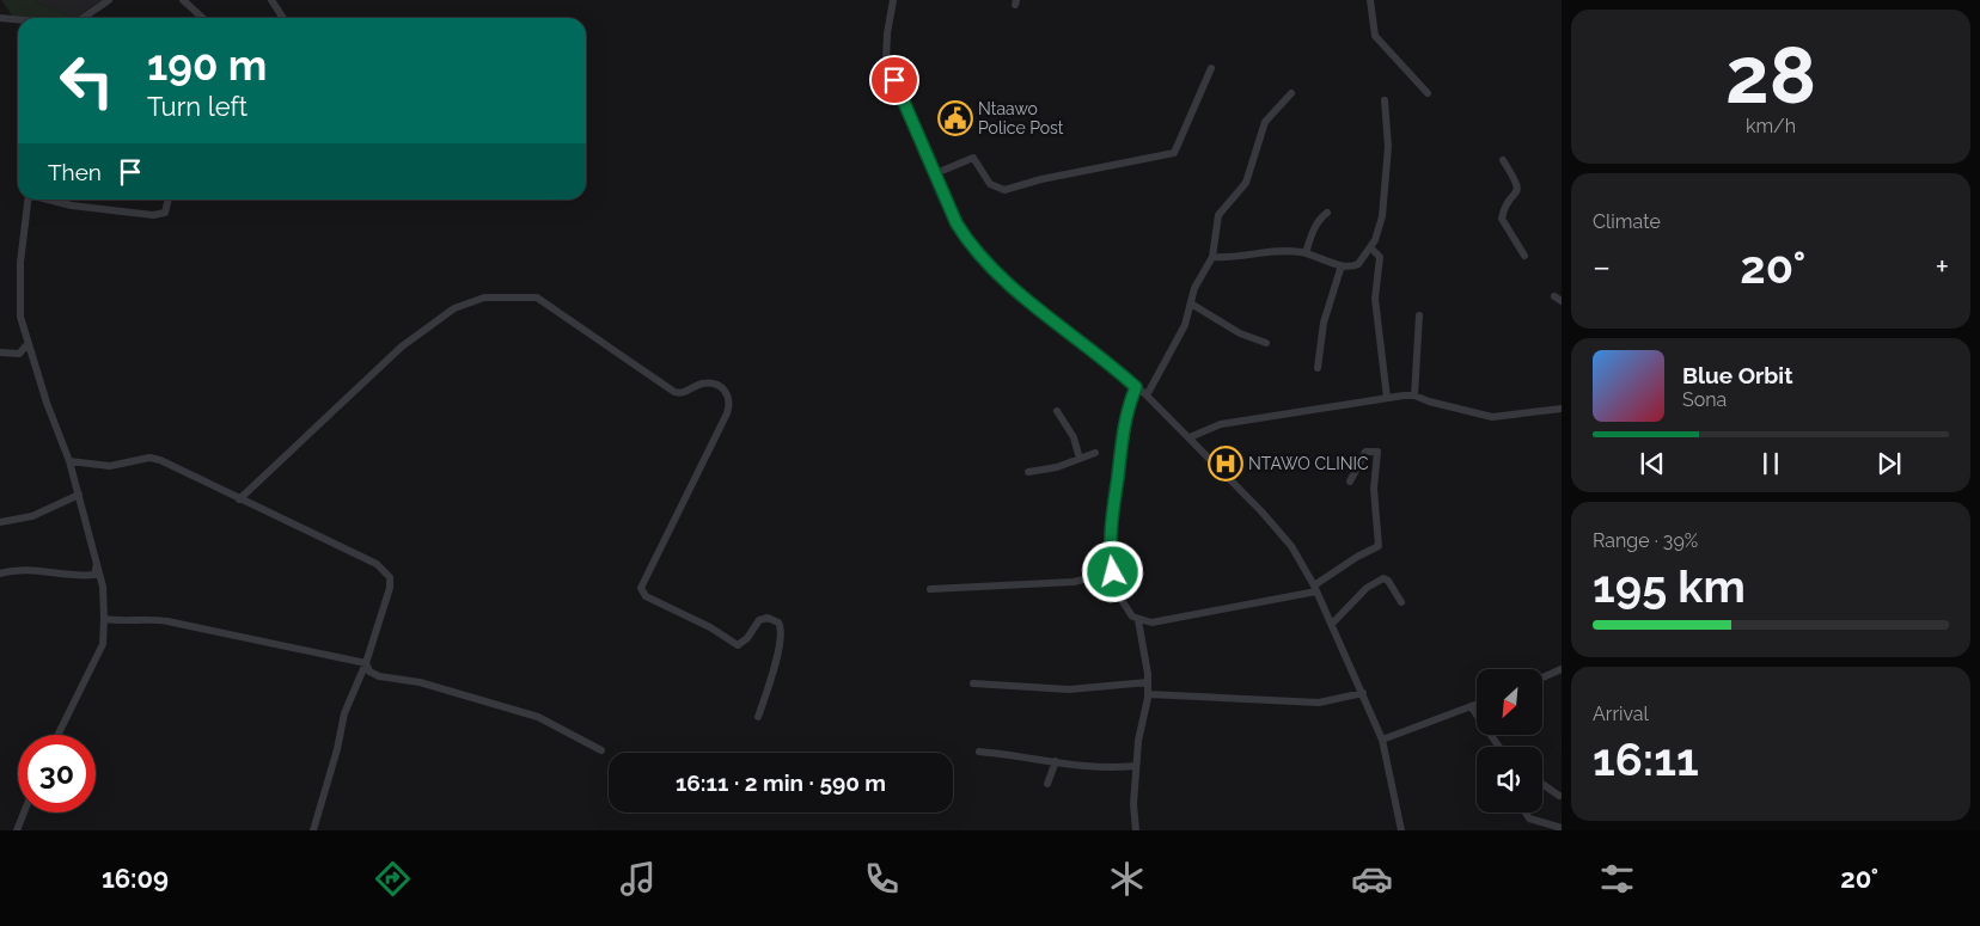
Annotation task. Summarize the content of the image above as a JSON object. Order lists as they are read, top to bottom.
{
  "places": {
    "public building": ["Ntaawo Police Post"],
    "hospital": ["NTAWO CLINIC"]
  },
  "north": "bottom left",
  "page": {
    "tile": [
      ["28", "km/h"],
      "Climate",
      ["Range · 39%", "195 km"],
      ["Arrival", "16:11"]
    ],
    "turn": ["190 m", "Turn left"],
    "then": "Then",
    "heat": ["−", "20°", "+"],
    "song": ["Blue Orbit", "Sona"],
    "limit": "30",
    "trip": "16:11 · 2 min · 590 m",
    "tabs": ["16:09", "20°"]
  }
}
